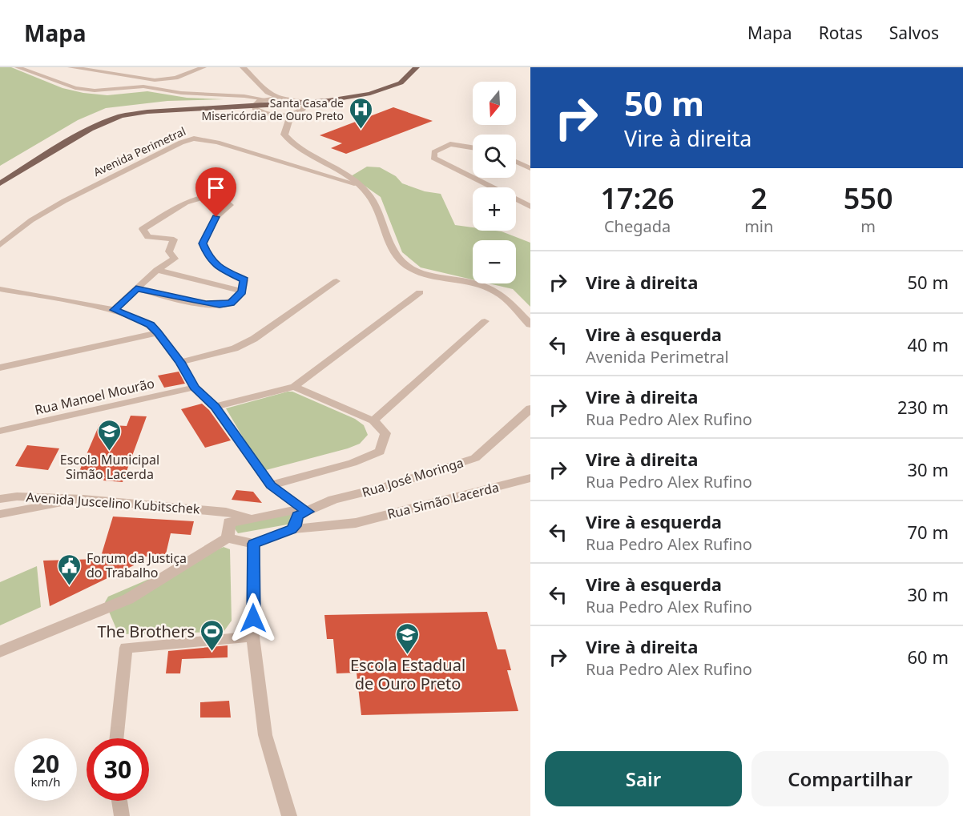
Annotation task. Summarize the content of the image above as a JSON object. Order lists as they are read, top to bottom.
{
  "streets": {
    "street": [
      "Avenida Perimetral",
      "Rua Manoel Mourão",
      "Rua José Moringa",
      "Rua Simão Lacerda",
      "Avenida Juscelino Kubitschek"
    ]
  },
  "crossings": [
    ["Rua José Moringa", "Rua Simão Lacerda"],
    ["Rua José Moringa", "Avenida Juscelino Kubitschek"],
    ["Rua Simão Lacerda", "Avenida Juscelino Kubitschek"]
  ],
  "places": {
    "hospital": ["Santa Casa de Misericórdia de Ouro Preto"],
    "school or university": ["Escola Municipal Simão Lacerda", "Escola Estadual de Ouro Preto"],
    "public building": ["Forum da Justiça do Trabalho"],
    "sports": ["The Brothers"]
  },
  "north": "bottom",
  "page": {
    "header": "Mapa",
    "nav": ["Mapa", "Rotas", "Salvos"],
    "turn": ["50 m", "Vire à direita"],
    "map_buttons": ["+", "−"],
    "eta": [
      "17:26",
      "Chegada",
      "2",
      "min",
      "550",
      "m"
    ],
    "list": [
      {
        "name": "Vire à direita",
        "value": "50 m"
      },
      {
        "name": "Vire à esquerda",
        "note": "Avenida Perimetral",
        "value": "40 m"
      },
      {
        "name": "Vire à direita",
        "note": "Rua Pedro Alex Rufino",
        "value": "230 m"
      },
      {
        "name": "Vire à direita",
        "note": "Rua Pedro Alex Rufino",
        "value": "30 m"
      },
      {
        "name": "Vire à esquerda",
        "note": "Rua Pedro Alex Rufino",
        "value": "70 m"
      },
      {
        "name": "Vire à esquerda",
        "note": "Rua Pedro Alex Rufino",
        "value": "30 m"
      },
      {
        "name": "Vire à direita",
        "note": "Rua Pedro Alex Rufino",
        "value": "60 m"
      }
    ],
    "speed": "20 km/h",
    "limit": "30",
    "buttons": ["Sair", "Compartilhar"]
  }
}
